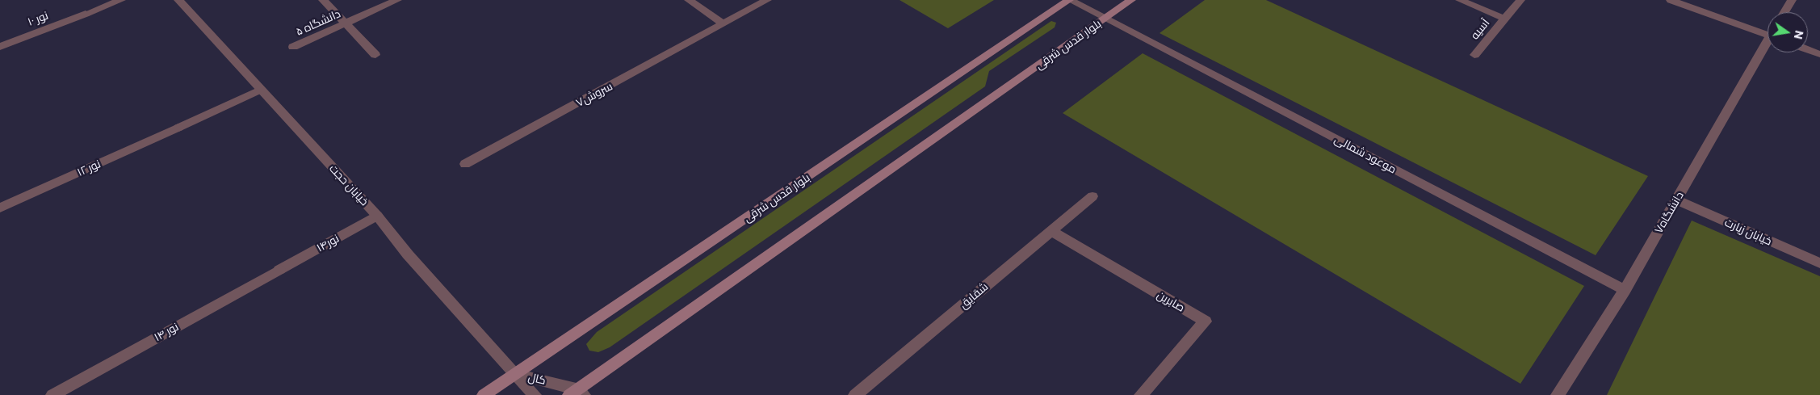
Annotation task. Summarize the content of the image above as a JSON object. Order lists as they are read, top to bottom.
{
  "streets": {
    "main road": ["بلوار قدس شرقی"],
    "street": [
      "نور ۱۰",
      "دانشگاه ۵",
      "آسیه",
      "سروش۷",
      "موعود شمالی",
      "نور ۱۲",
      "خیابان حجت",
      "دانشگاه۷",
      "خیابان زیارت",
      "نور۱۴",
      "شقایق",
      "صابرین",
      "نور ۱۴",
      "کال"
    ]
  },
  "crossings": [
    ["بلوار قدس شرقی", "موعود شمالی"],
    ["بلوار قدس شرقی", "خیابان حجت"],
    ["بلوار قدس شرقی", "کال"],
    ["موعود شمالی", "دانشگاه۷"],
    ["نور ۱۲", "خیابان حجت"],
    ["خیابان حجت", "نور۱۴"],
    ["خیابان حجت", "کال"],
    ["دانشگاه۷", "خیابان زیارت"],
    ["نور۱۴", "نور ۱۴"],
    ["شقایق", "صابرین"]
  ],
  "north": "right"
}
